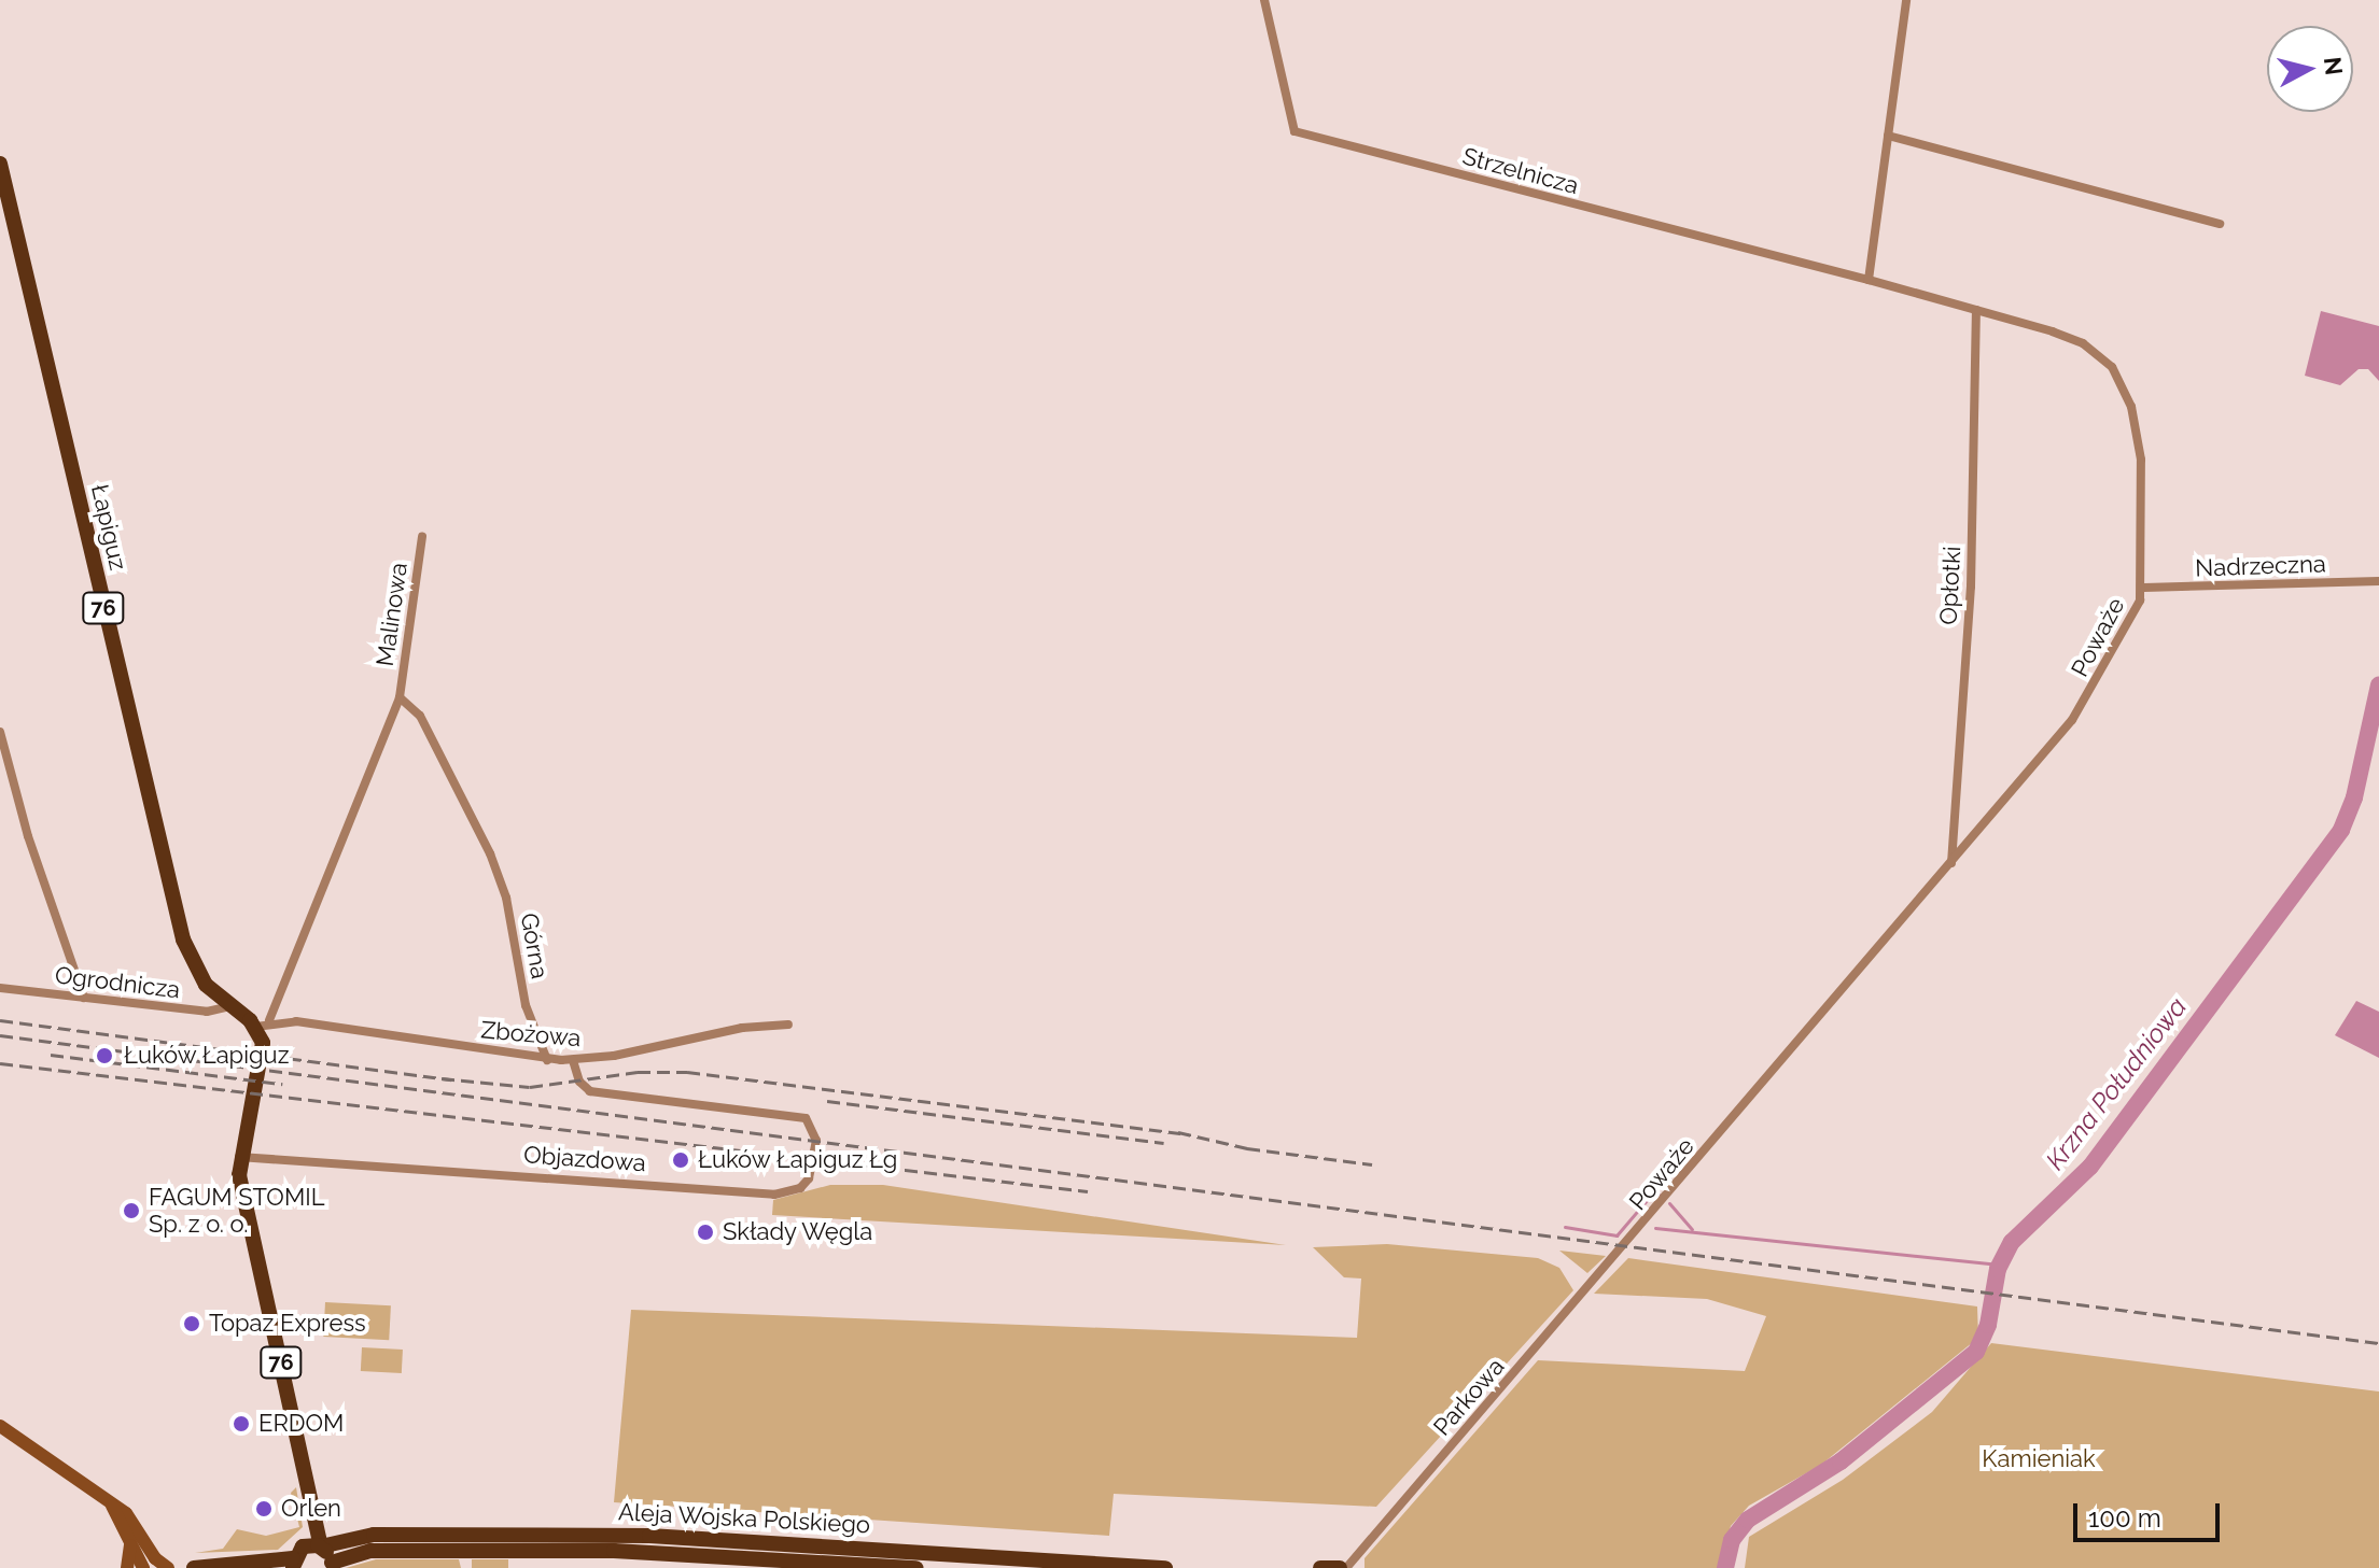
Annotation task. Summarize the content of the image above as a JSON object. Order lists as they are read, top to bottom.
{
  "streets": {
    "main road": ["Łapiguz", "76", "Aleja Wojska Polskiego"],
    "street": [
      "Strzelnicza",
      "Nadrzeczna",
      "Opłotki",
      "Malinowa",
      "Poważe",
      "Górna",
      "Ogrodnicza",
      "Zbożowa",
      "Objazdowa",
      "Parkowa"
    ]
  },
  "crossings": [
    ["Strzelnicza", "Poważe"],
    ["Łapiguz", "76"],
    ["Łapiguz", "Malinowa"],
    ["Łapiguz", "Ogrodnicza"],
    ["Łapiguz", "Zbożowa"],
    ["Nadrzeczna", "Poważe"],
    ["Opłotki", "Poważe"],
    ["76", "Malinowa"],
    ["76", "Zbożowa"],
    ["76", "Objazdowa"],
    ["76", "Aleja Wojska Polskiego"],
    ["Malinowa", "Górna"],
    ["Malinowa", "Zbożowa"],
    ["Poważe", "Parkowa"],
    ["Górna", "Zbożowa"],
    ["Zbożowa", "Objazdowa"]
  ],
  "water": ["Krzna Południowa"],
  "parks": ["Kamieniak"],
  "places": [
    "Łuków Łapiguz",
    "Łuków Łapiguz Łg",
    "FAGUM STOMIL Sp. z o. o.",
    "Składy Węgla",
    "Topaz Express",
    "ERDOM",
    "Orlen"
  ],
  "scale_bar": "100 m",
  "north": "right"
}
